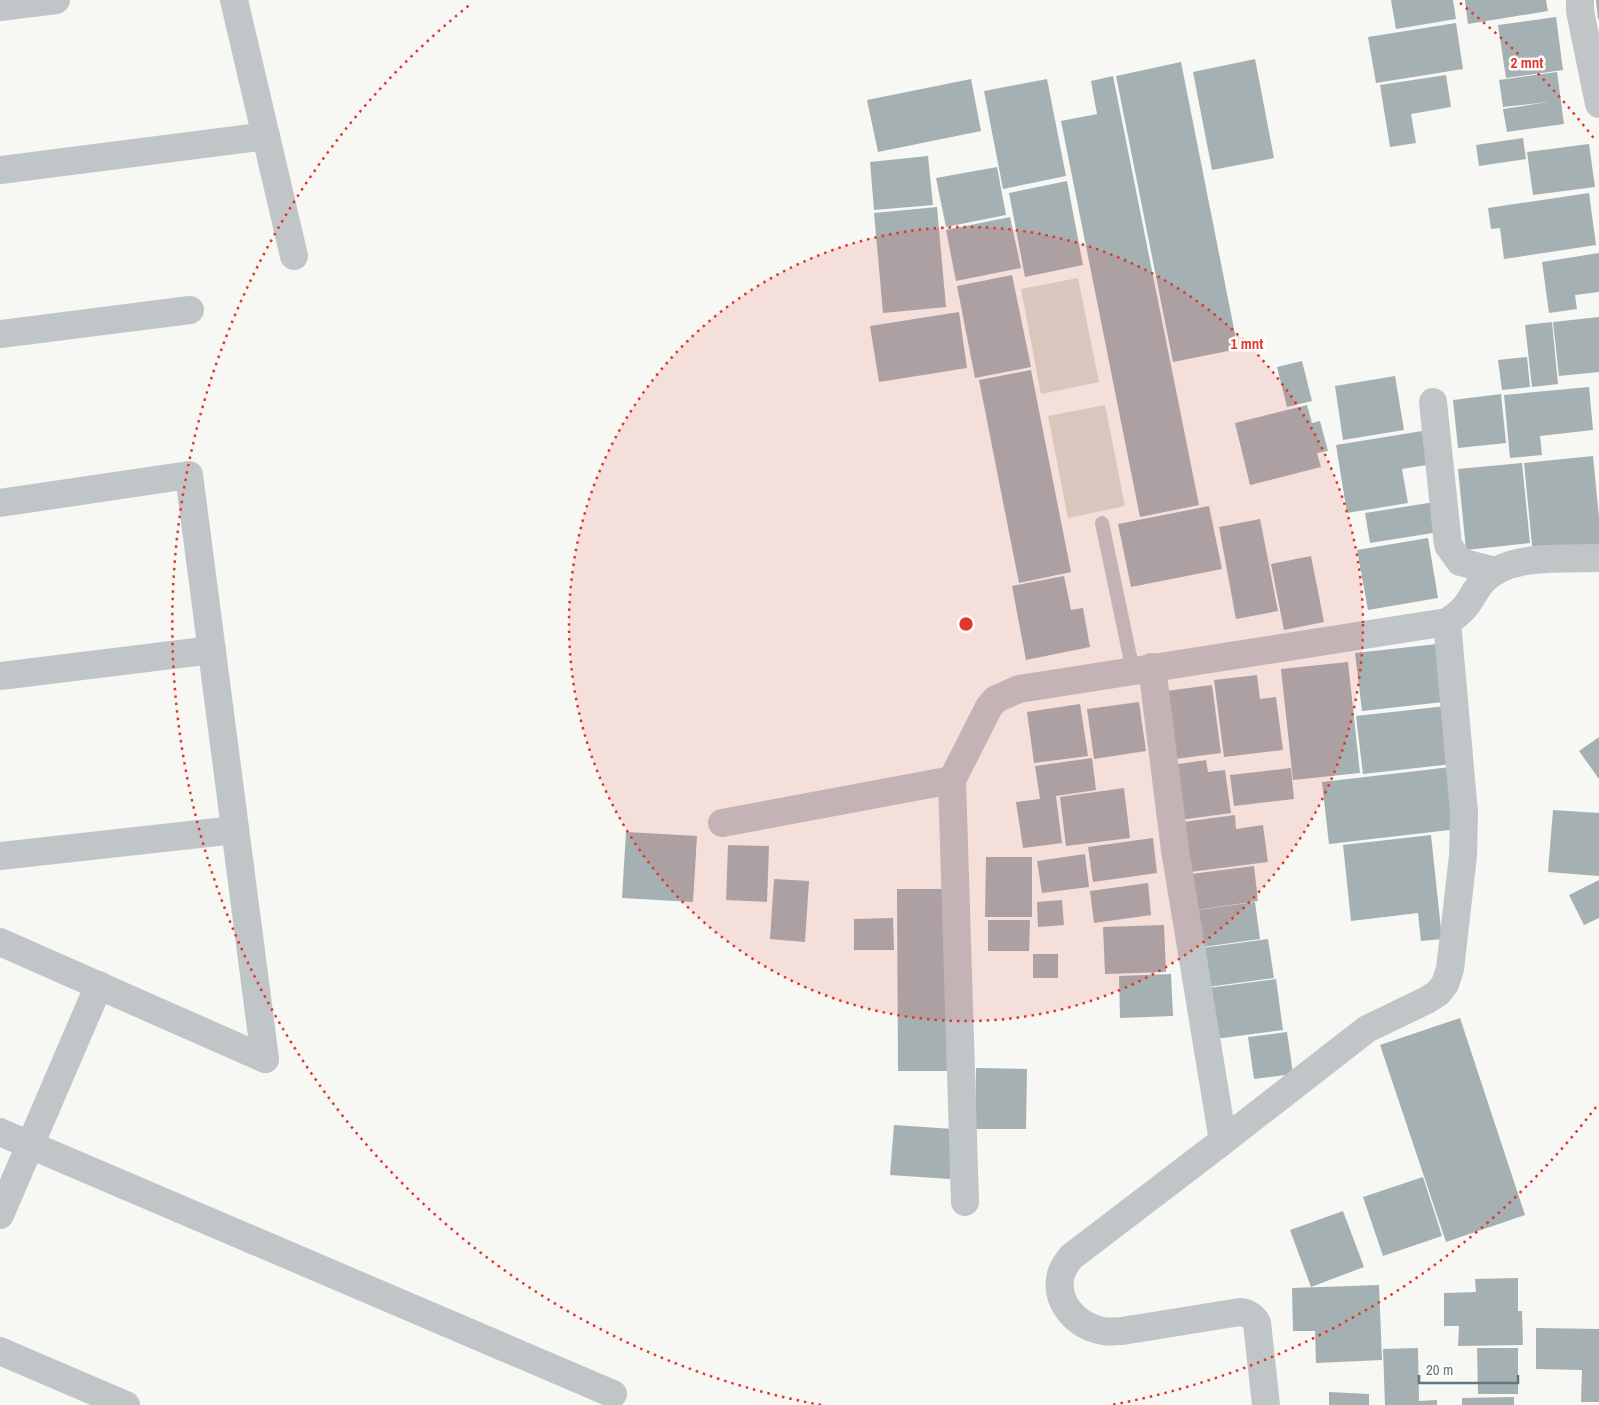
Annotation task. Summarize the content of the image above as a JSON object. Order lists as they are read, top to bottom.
{
  "scale_bar": "20 m",
  "rings": ["2 mnt", "1 mnt"]
}
